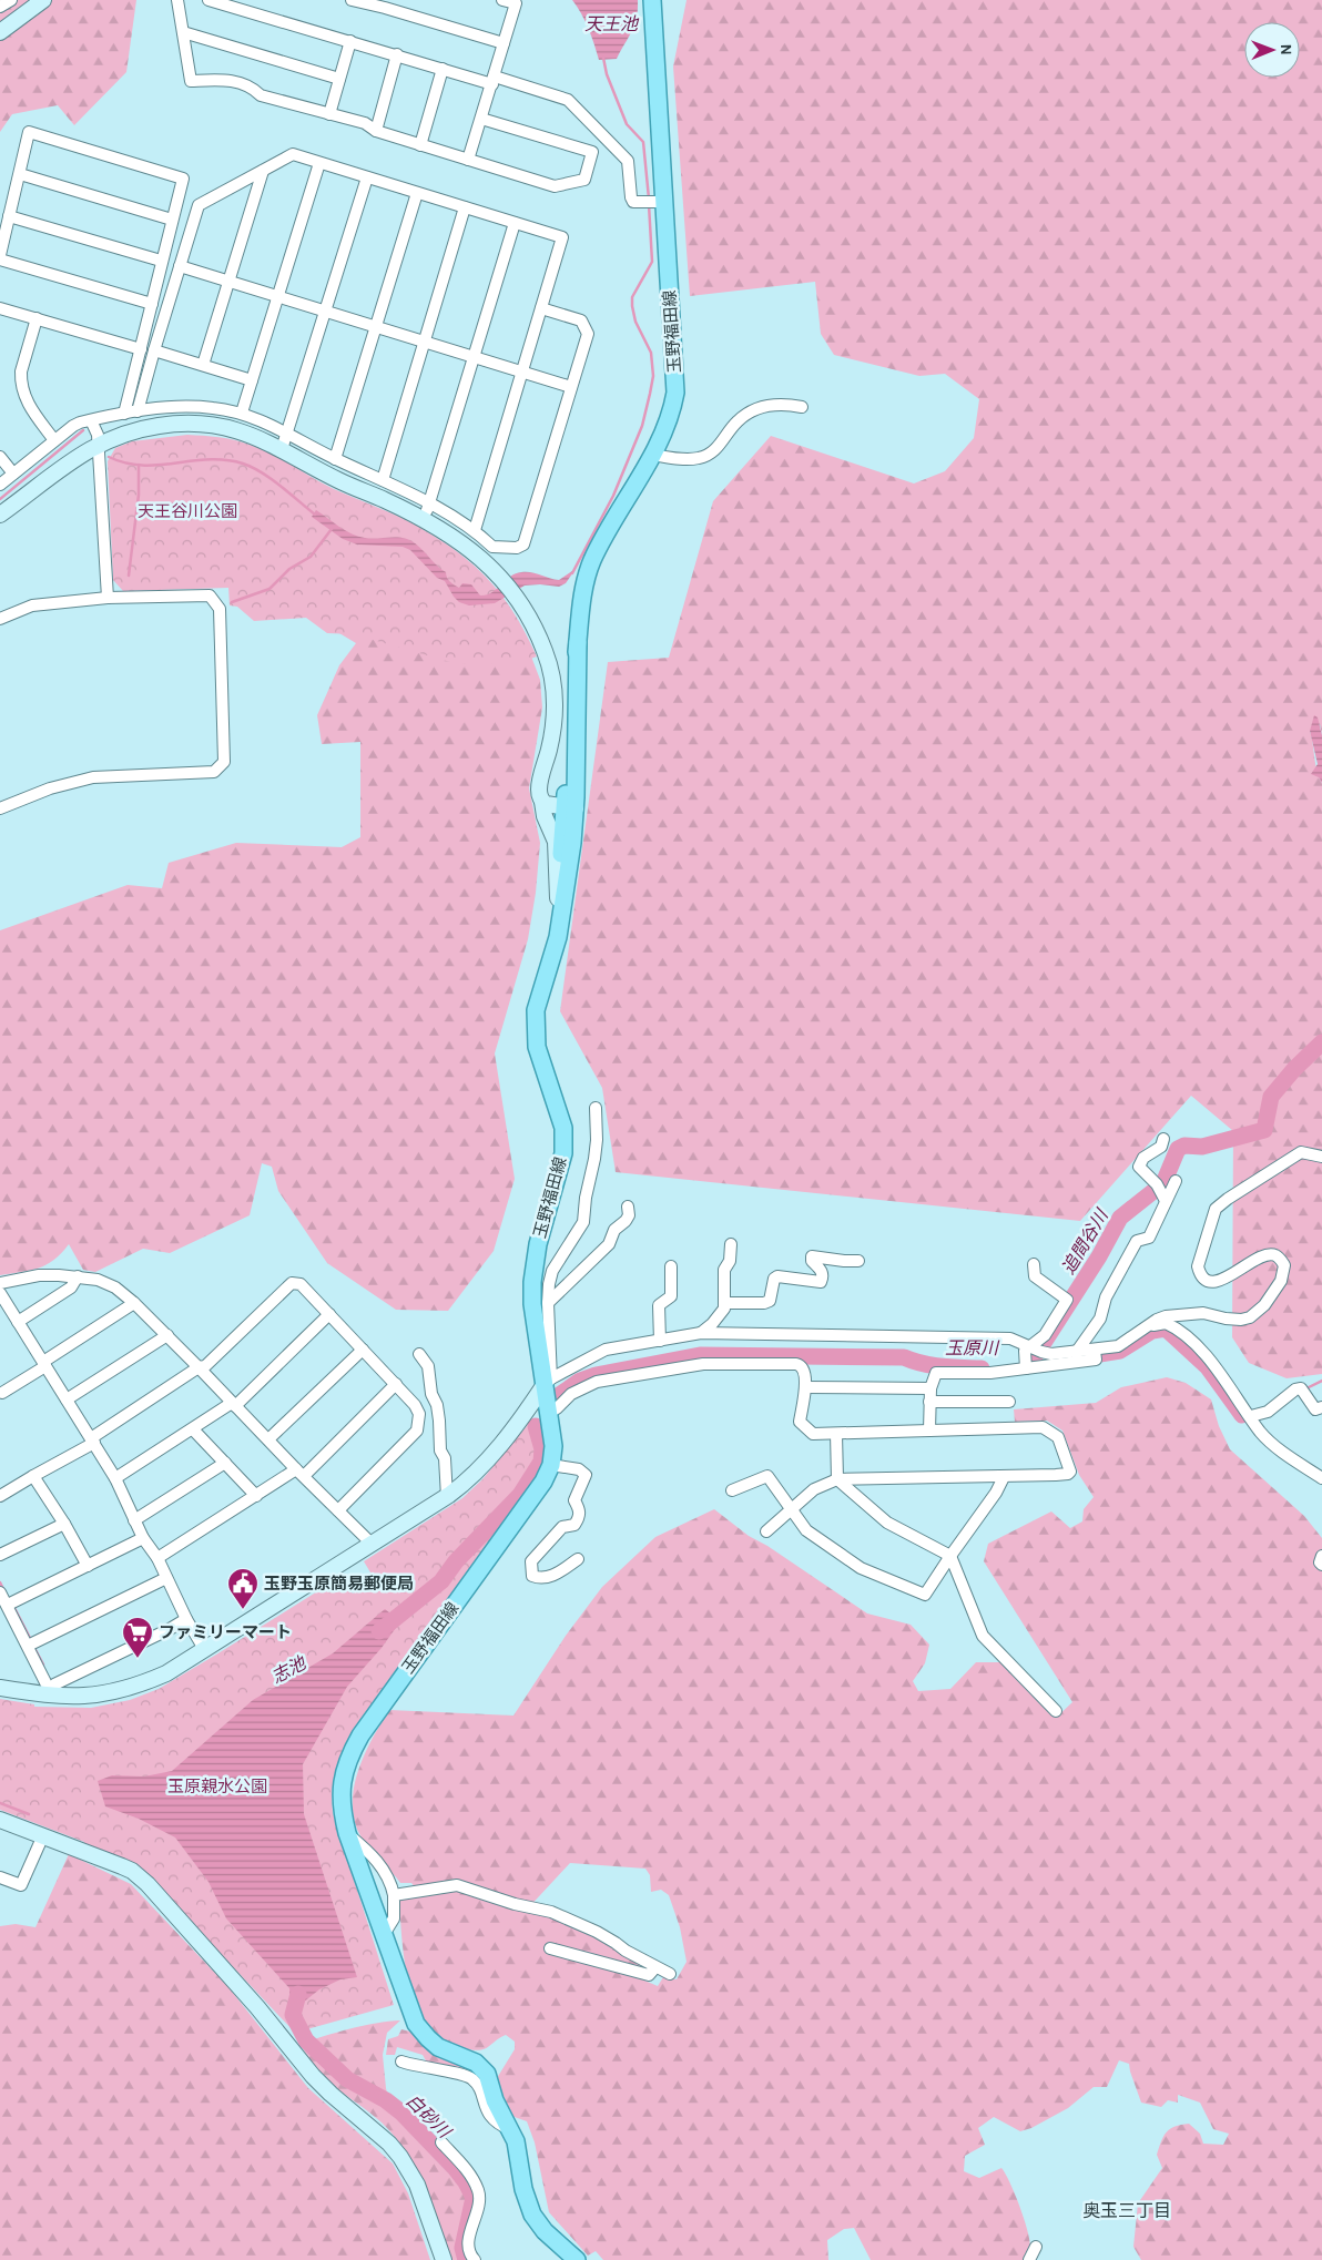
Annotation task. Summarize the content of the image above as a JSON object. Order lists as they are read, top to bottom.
{
  "streets": {
    "main road": ["玉野福田線"]
  },
  "districts": ["奥玉三丁目"],
  "water": [
    "天王池",
    "追間谷川",
    "玉原川",
    "志池",
    "白砂川"
  ],
  "parks": ["天王谷川公園", "玉原親水公園"],
  "places": {
    "public building": ["玉野玉原簡易郵便局"],
    "supermarket": ["ファミリーマート"]
  },
  "north": "right"
}
